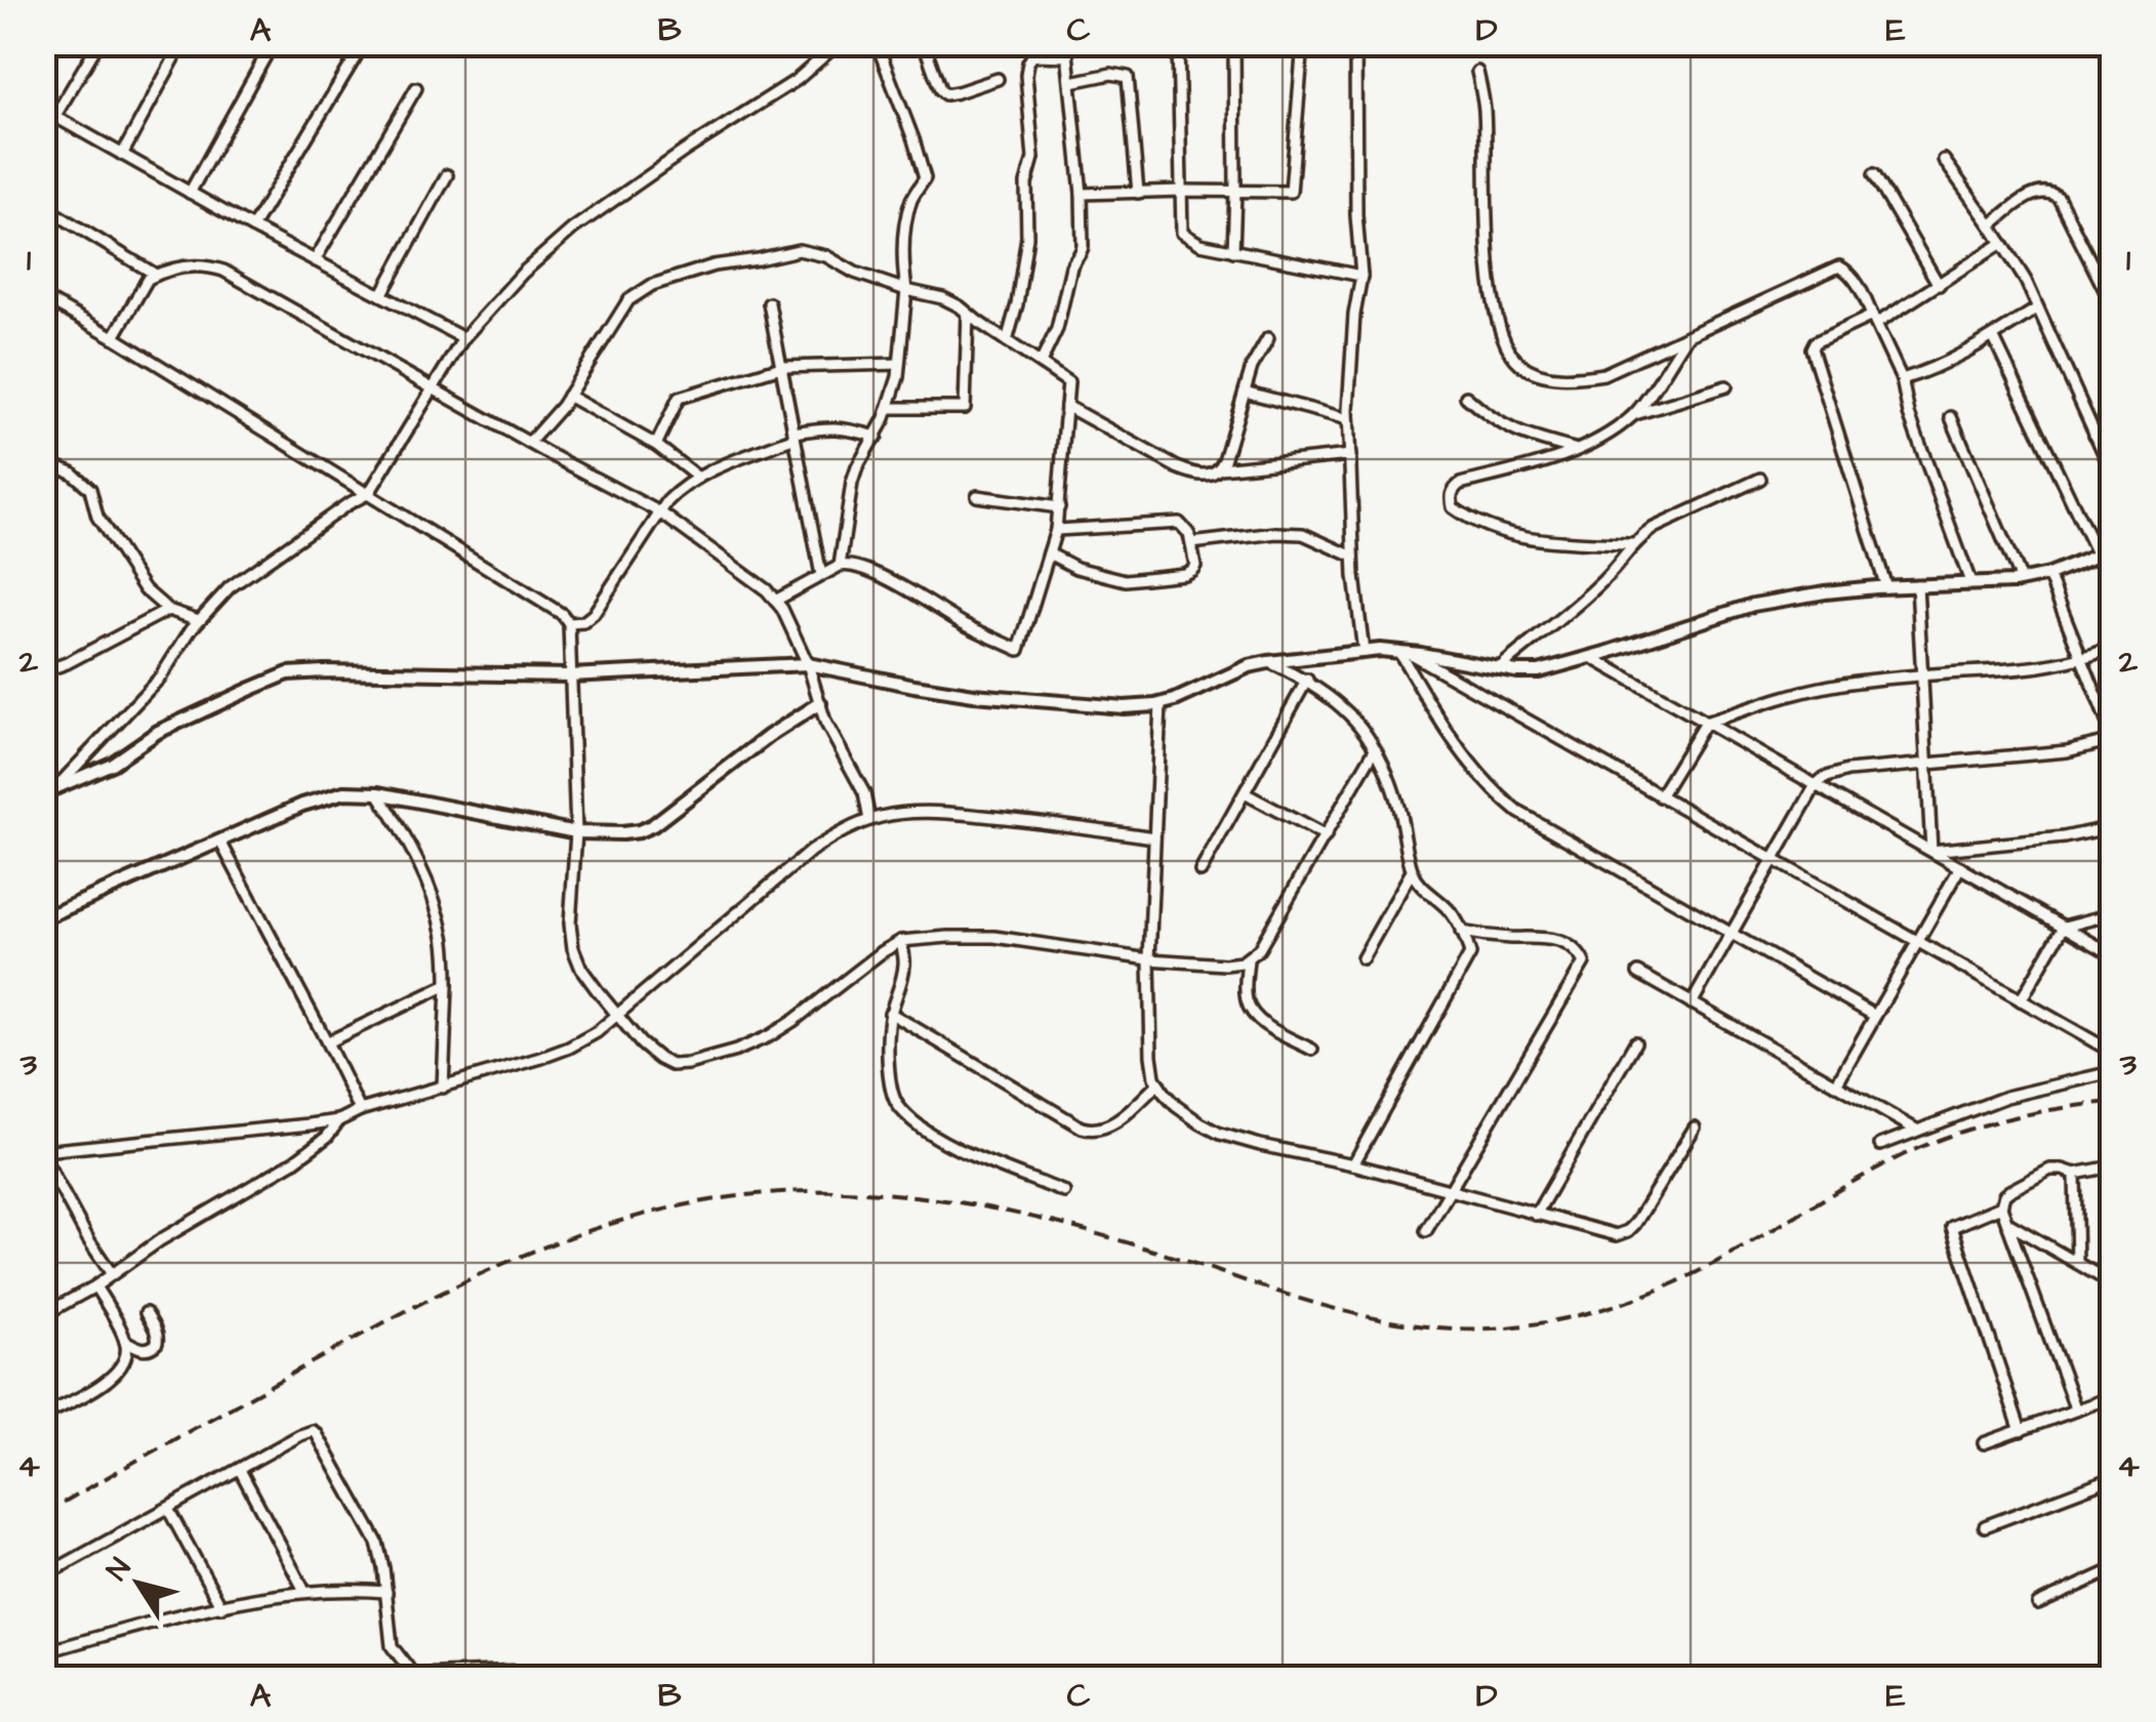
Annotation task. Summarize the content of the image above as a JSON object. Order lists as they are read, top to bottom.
{
  "north": "top left",
  "grid": {
    "columns": [
      "A",
      "B",
      "C",
      "D",
      "E"
    ],
    "rows": [
      "1",
      "2",
      "3",
      "4"
    ]
  }
}
